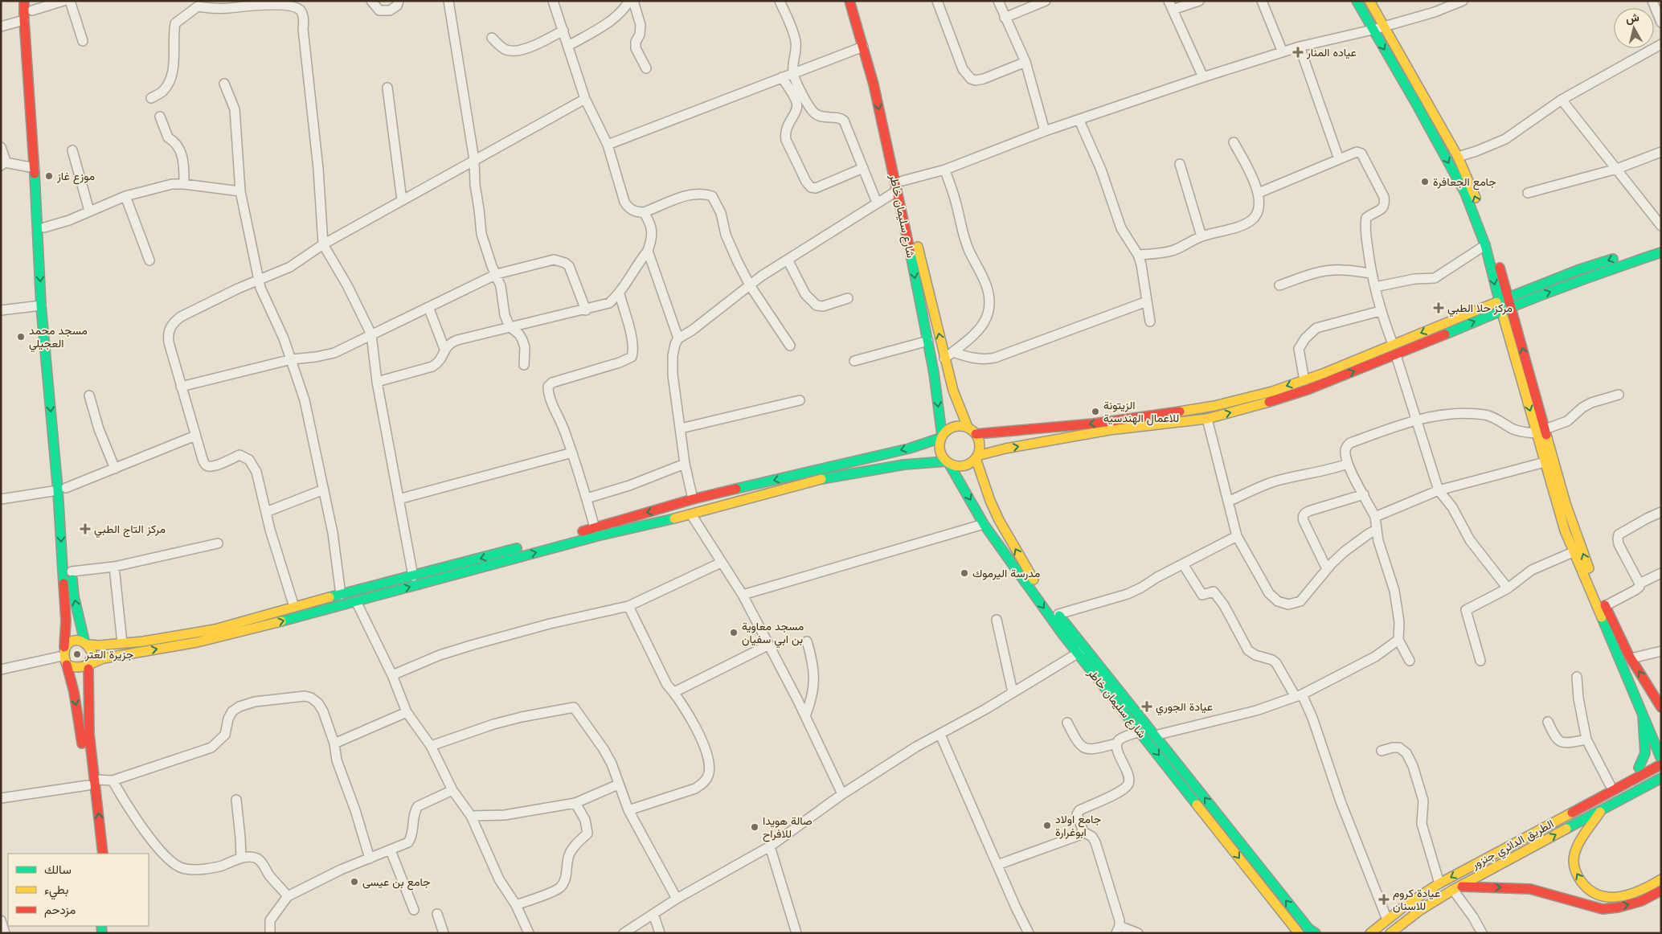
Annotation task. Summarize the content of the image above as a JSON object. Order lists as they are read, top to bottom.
{
  "streets": {
    "main road": ["شارع سليمان خاطر", "الطريق الدائري جنزور"]
  },
  "places": {
    "health": [
      "عياده المنار",
      "مركز حلا الطبي",
      "مركز التاج الطبي",
      "عيادة الجوري",
      "عيادة كروم للاسنان"
    ],
    "other": [
      "موزع غاز",
      "جامع الجعافرة",
      "مسجد محمد العجيلي",
      "الزيتونة للاعمال الهندسية",
      "مدرسة اليرموك",
      "مسجد معاوية بن ابي سفيان",
      "جزيرة العتر",
      "جامع اولاد ابوغرارة",
      "صالة هويدا للافراح",
      "جامع بن عيسى"
    ]
  },
  "legend": ["سالك", "بطيء", "مزدحم"],
  "north": "top"
}
